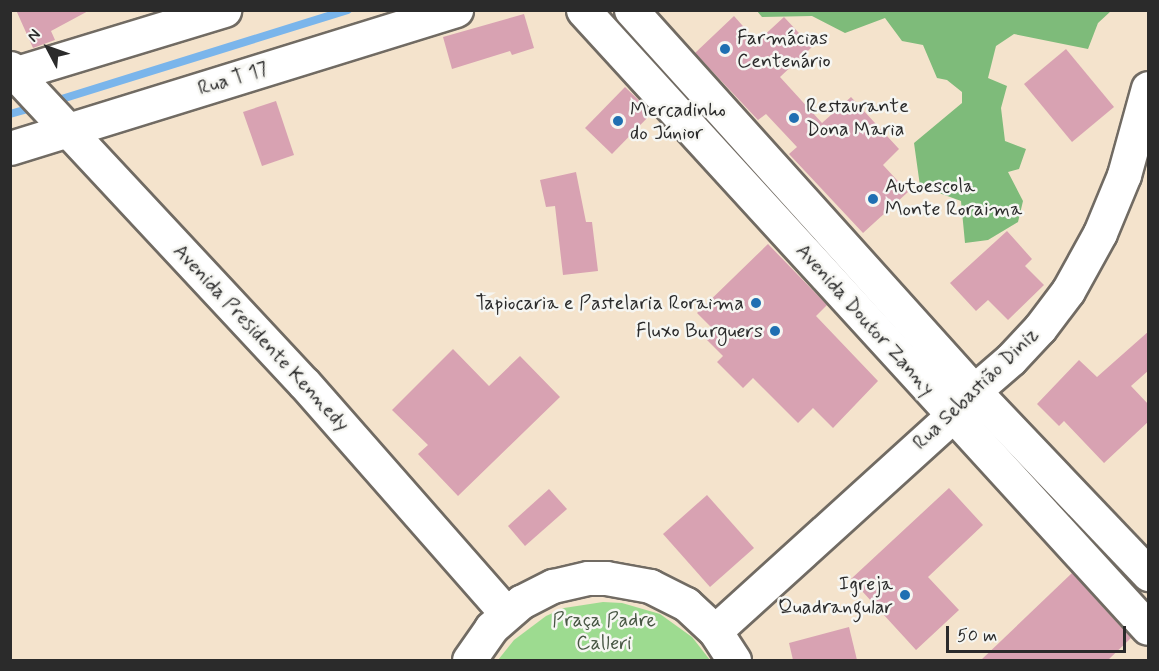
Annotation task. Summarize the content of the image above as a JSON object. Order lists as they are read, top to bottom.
{
  "streets": {
    "street": [
      "Rua T 17",
      "Avenida Doutor Zanny",
      "Avenida Presidente Kennedy",
      "Rua Sebastião Diniz"
    ]
  },
  "crossings": [
    ["Rua T 17", "Avenida Presidente Kennedy"],
    ["Avenida Doutor Zanny", "Rua Sebastião Diniz"]
  ],
  "parks": ["Praça Padre Calleri"],
  "places": [
    "Farmácias Centenário",
    "Restaurante Dona Maria",
    "Mercadinho do Júnior",
    "Autoescola Monte Roraima",
    "Tapiocaria e Pastelaria Roraima",
    "Fluxo Burguers",
    "Igreja Quadrangular"
  ],
  "scale_bar": "50 m",
  "north": "top left"
}
